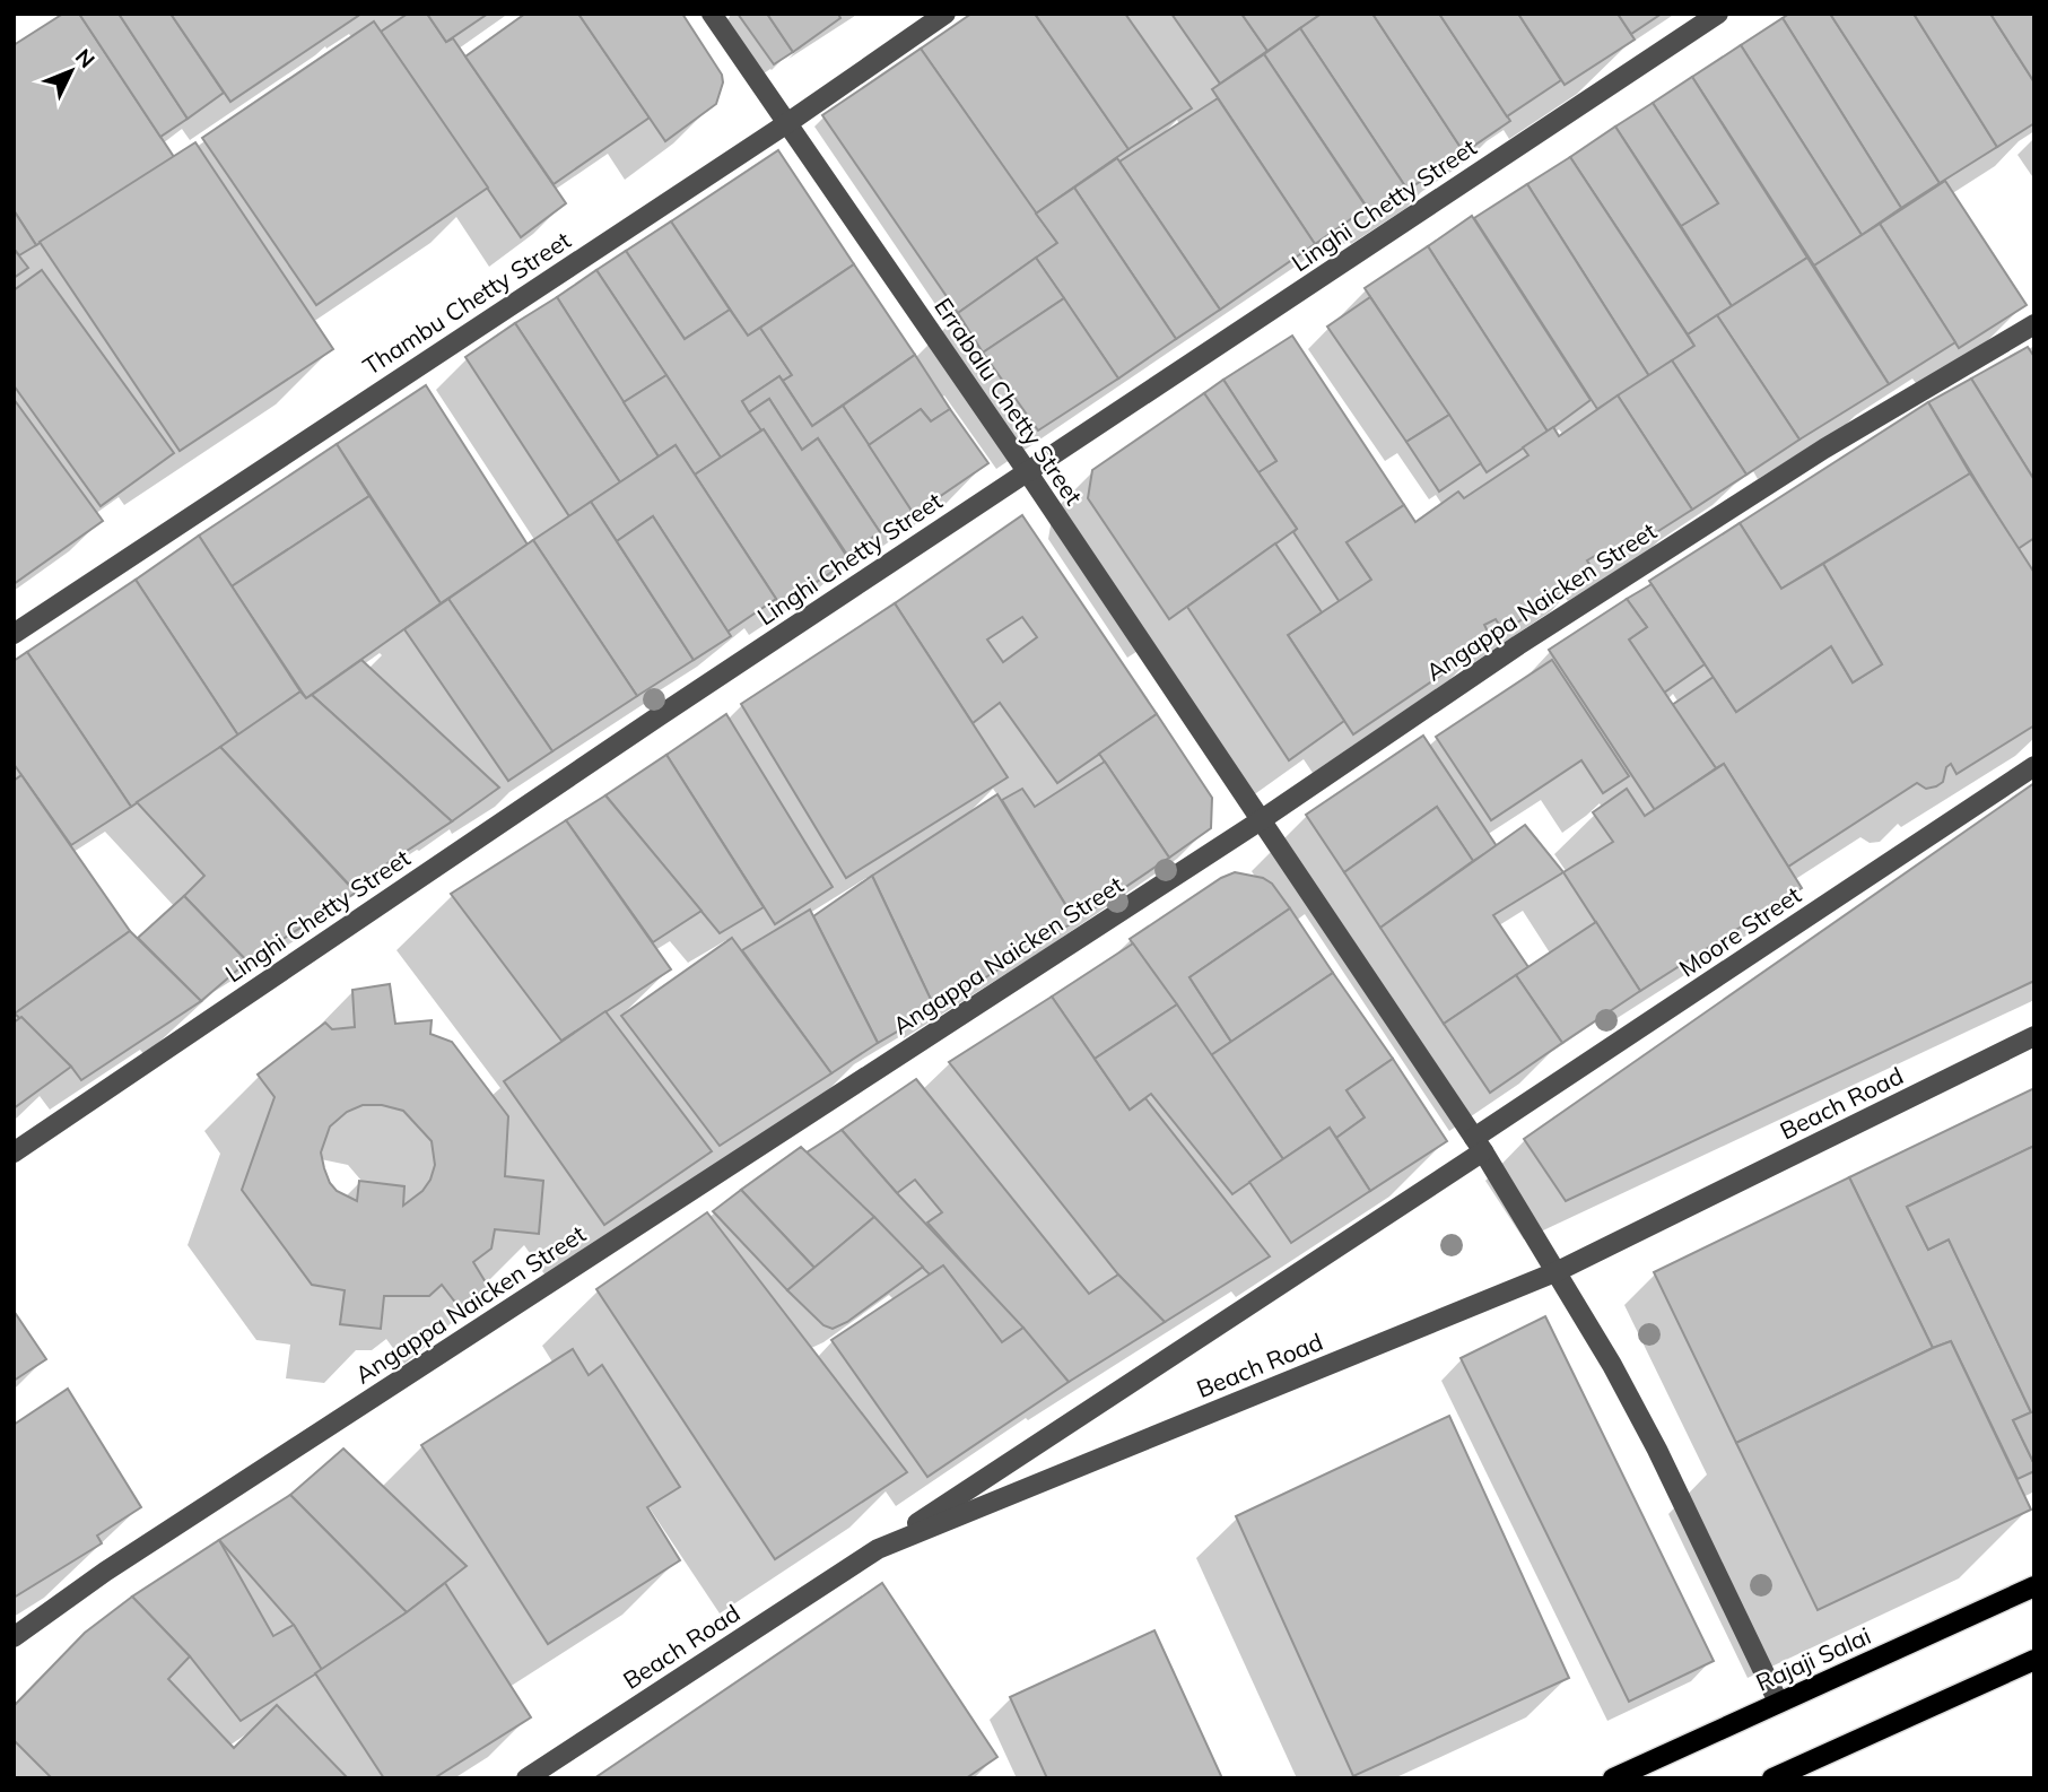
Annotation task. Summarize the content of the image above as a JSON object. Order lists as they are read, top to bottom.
{
  "streets": {
    "main road": ["Rajaji Salai"],
    "street": [
      "Linghi Chetty Street",
      "Thambu Chetty Street",
      "Errabalu Chetty Street",
      "Angappa Naicken Street",
      "Moore Street",
      "Beach Road"
    ]
  },
  "crossings": [
    ["Linghi Chetty Street", "Errabalu Chetty Street"],
    ["Thambu Chetty Street", "Errabalu Chetty Street"],
    ["Errabalu Chetty Street", "Angappa Naicken Street"],
    ["Errabalu Chetty Street", "Moore Street"],
    ["Errabalu Chetty Street", "Beach Road"],
    ["Errabalu Chetty Street", "Rajaji Salai"],
    ["Moore Street", "Beach Road"]
  ],
  "north": "top right"
}
